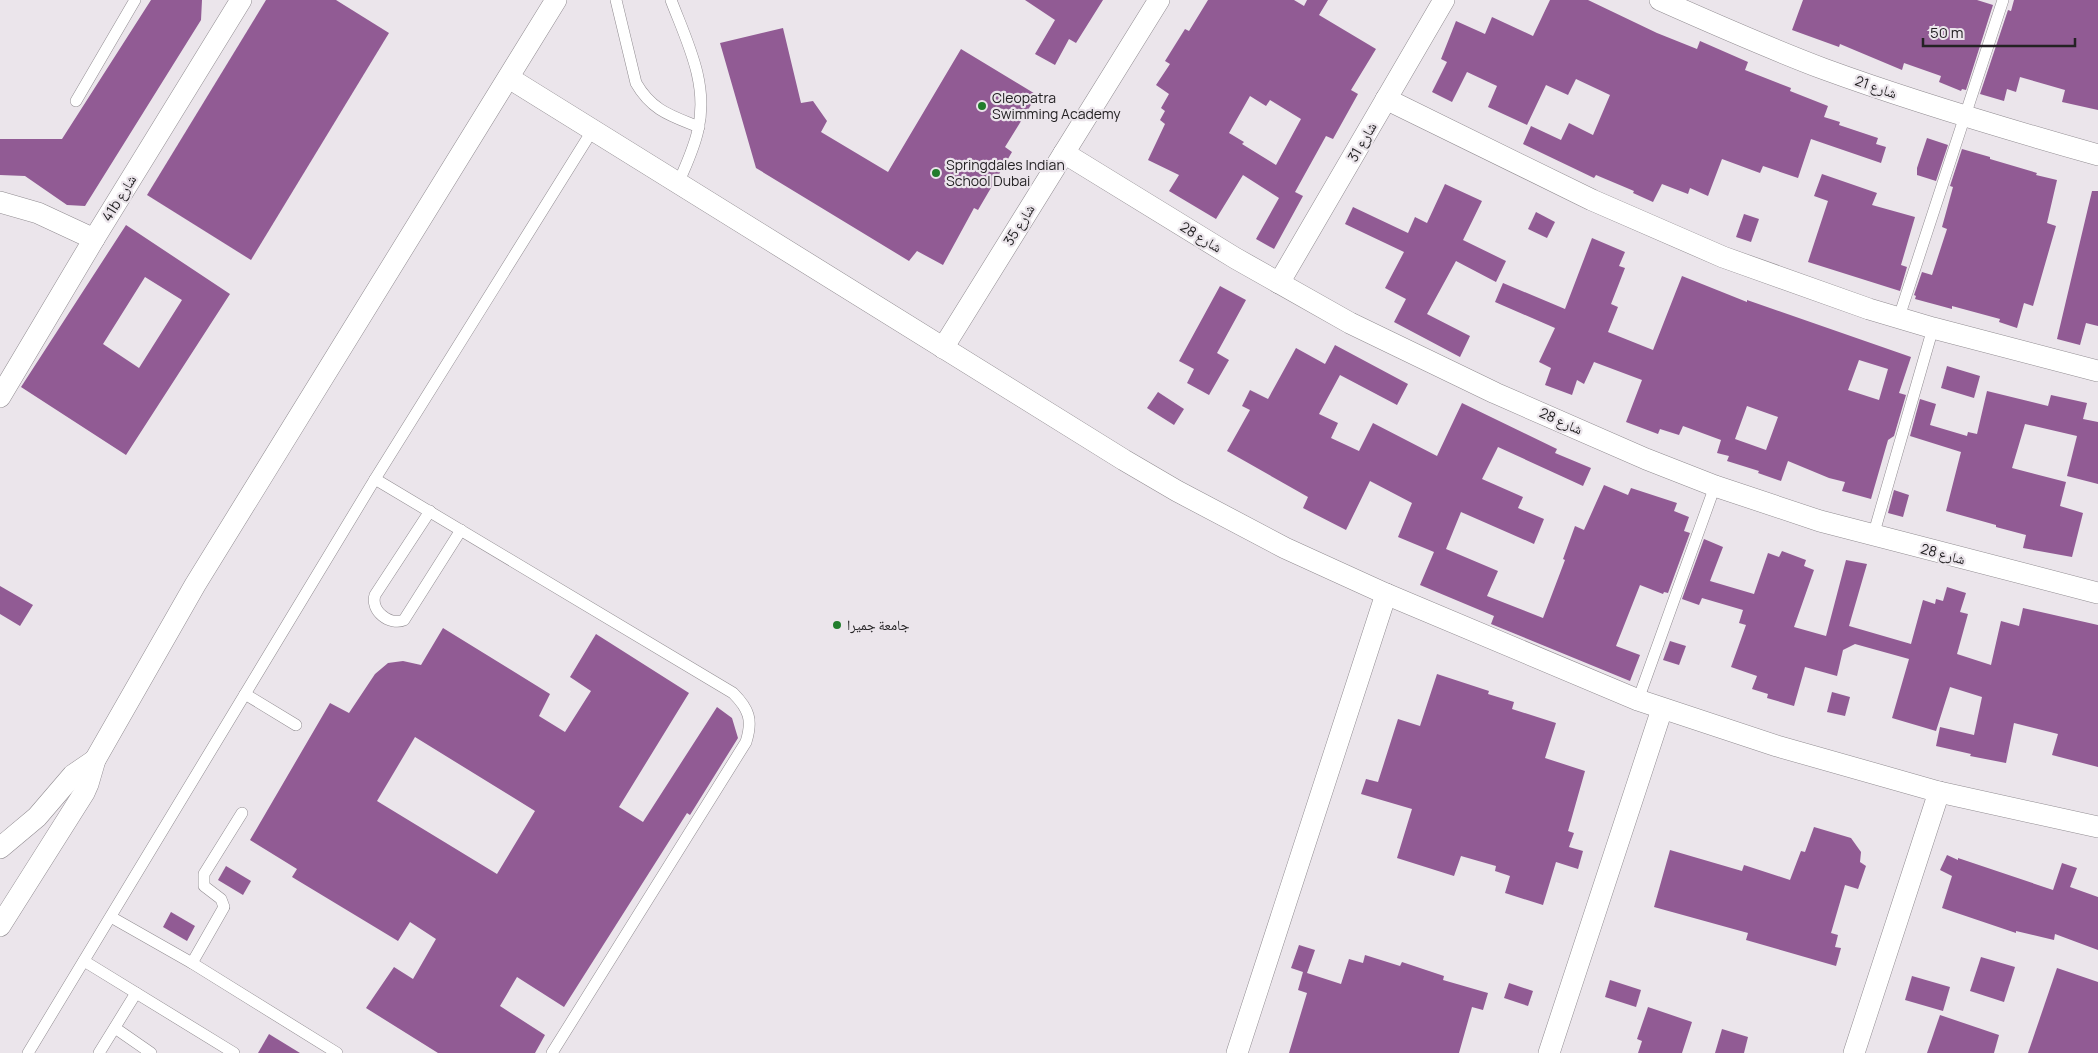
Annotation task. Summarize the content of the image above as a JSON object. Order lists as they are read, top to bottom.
{
  "streets": {
    "street": [
      "شارع 21",
      "شارع 31",
      "41b شارع",
      "شارع 35",
      "شارع 28"
    ]
  },
  "crossings": [
    ["شارع 31", "شارع 28"],
    ["شارع 35", "شارع 28"]
  ],
  "places": ["Cleopatra Swimming Academy", "Springdales Indian School Dubai", "جامعة جميرا"],
  "scale_bar": "50 m"
}
